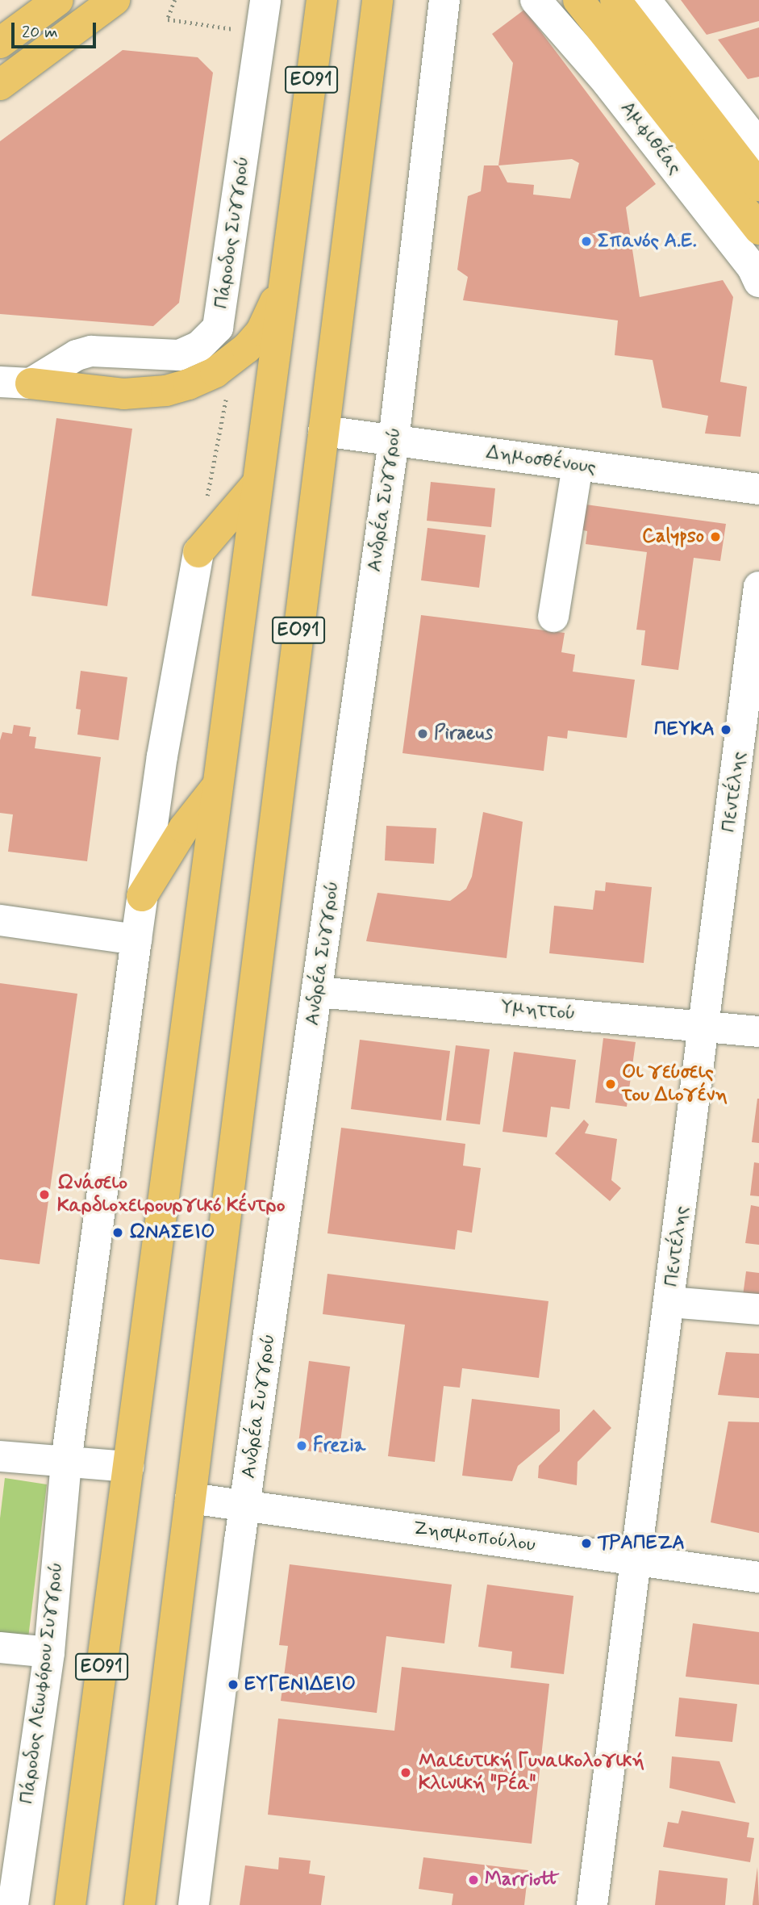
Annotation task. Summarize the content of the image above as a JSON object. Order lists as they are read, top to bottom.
{
  "streets": {
    "main road": ["ΕΟ91", "Αμφιθέας"],
    "street": [
      "Πάροδος Συγγρού",
      "Δημοσθένους",
      "Ανδρέα Συγγρού",
      "Πεντέλης",
      "Υμηττού",
      "Ζησιμοπούλου",
      "Πάροδος Λεωφόρου Συγγρού"
    ]
  },
  "crossings": [
    ["ΕΟ91", "Δημοσθένους"],
    ["ΕΟ91", "Ζησιμοπούλου"],
    ["Δημοσθένους", "Ανδρέα Συγγρού"],
    ["Ανδρέα Συγγρού", "Υμηττού"],
    ["Ανδρέα Συγγρού", "Ζησιμοπούλου"],
    ["Πεντέλης", "Υμηττού"],
    ["Πεντέλης", "Ζησιμοπούλου"]
  ],
  "places": [
    "Σπανός Α.Ε.",
    "Calypso",
    "ΠΕΥΚΑ",
    "Piraeus",
    "Οι γεύσεις του Διογένη",
    "Ωνάσειο Καρδιοχειρουργικό Κέντρο",
    "ΩΝΑΣΕΙΟ",
    "Frezia",
    "ΤΡΑΠΕΖΑ",
    "ΕΥΓΕΝΙΔΕΙΟ",
    "Μαιευτική Γυναικολογική Κλινική \"Ρέα\"",
    "Marriott"
  ],
  "scale_bar": "20 m"
}
